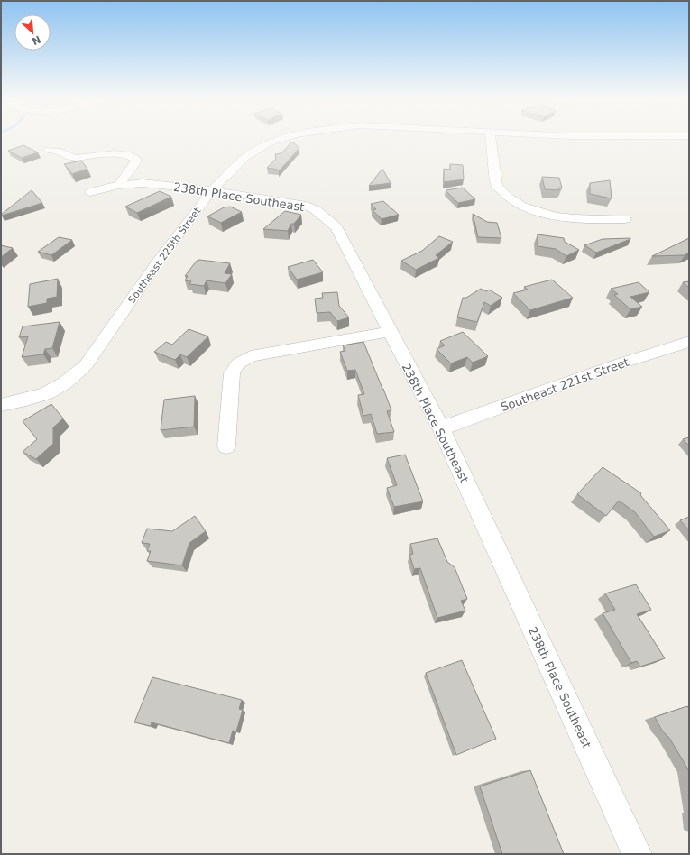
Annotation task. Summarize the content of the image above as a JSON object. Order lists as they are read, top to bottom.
{
  "streets": {
    "street": ["238th Place Southeast", "Southeast 225th Street", "Southeast 221st Street"]
  },
  "crossings": [
    ["238th Place Southeast", "Southeast 225th Street"],
    ["238th Place Southeast", "Southeast 221st Street"]
  ],
  "north": "bottom right"
}
